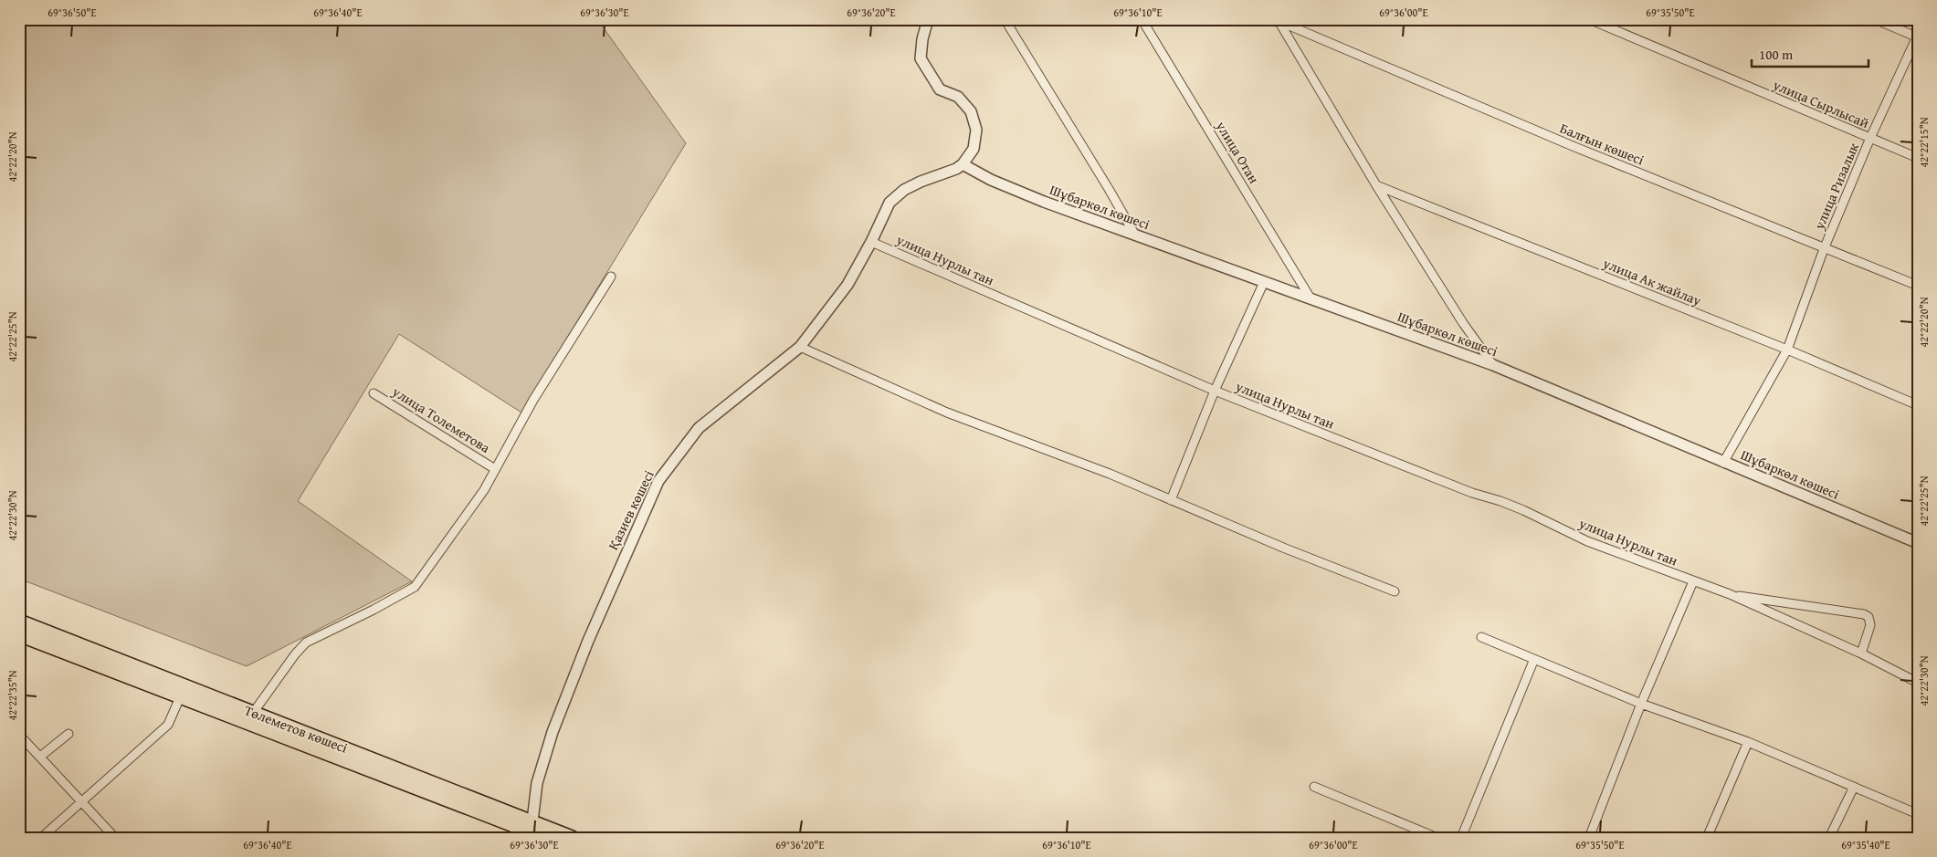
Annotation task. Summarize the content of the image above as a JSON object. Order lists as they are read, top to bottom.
{
  "streets": {
    "main road": ["Төлеметов көшесі"],
    "street": [
      "улица Сырлысай",
      "Балғын көшесі",
      "улица Отан",
      "улица Ризалык",
      "Шұбаркөл көшесі",
      "улица Нурлы тан",
      "улица Ак жайлау",
      "улица Толеметова",
      "Қазиев көшесі"
    ]
  },
  "crossings": [
    ["улица Сырлысай", "улица Ризалык"],
    ["Балғын көшесі", "улица Ризалык"],
    ["улица Отан", "Шұбаркөл көшесі"],
    ["улица Ризалык", "Шұбаркөл көшесі"],
    ["улица Ризалык", "улица Ак жайлау"],
    ["Шұбаркөл көшесі", "Қазиев көшесі"],
    ["улица Нурлы тан", "Қазиев көшесі"],
    ["Қазиев көшесі", "Төлеметов көшесі"]
  ],
  "scale_bar": "100 m",
  "coordinates": [
    "69°36'50\"E",
    "69°36'40\"E",
    "69°36'30\"E",
    "69°36'20\"E",
    "69°36'10\"E",
    "69°36'00\"E",
    "69°35'50\"E",
    "42°22'15\"N",
    "42°22'20\"N",
    "42°22'25\"N",
    "42°22'30\"N",
    "42°22'35\"N",
    "69°35'40\"E"
  ]
}
